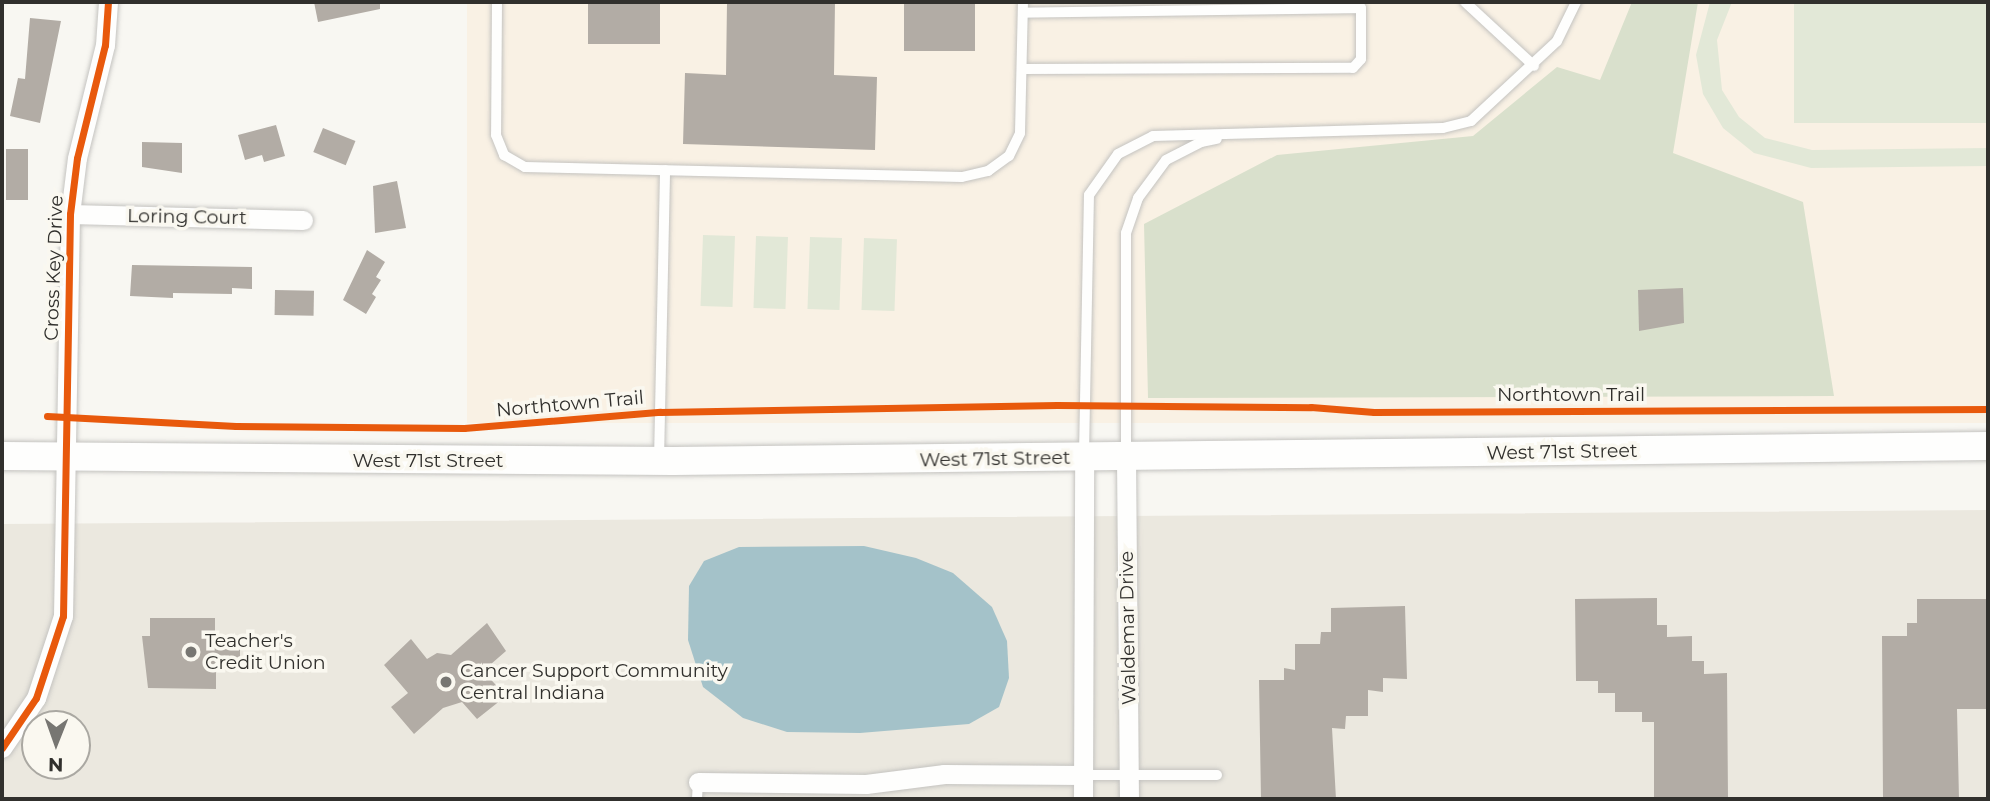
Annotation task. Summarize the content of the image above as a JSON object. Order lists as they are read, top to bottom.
{
  "streets": {
    "main road": ["West 71st Street"],
    "street": ["Loring Court", "Cross Key Drive", "Waldemar Drive"],
    "cycle path": ["Northtown Trail"]
  },
  "crossings": [
    ["Loring Court", "Cross Key Drive"],
    ["Cross Key Drive", "West 71st Street"],
    ["West 71st Street", "Waldemar Drive"]
  ],
  "places": ["Teacher's Credit Union", "Cancer Support Community Central Indiana"],
  "north": "bottom"
}
